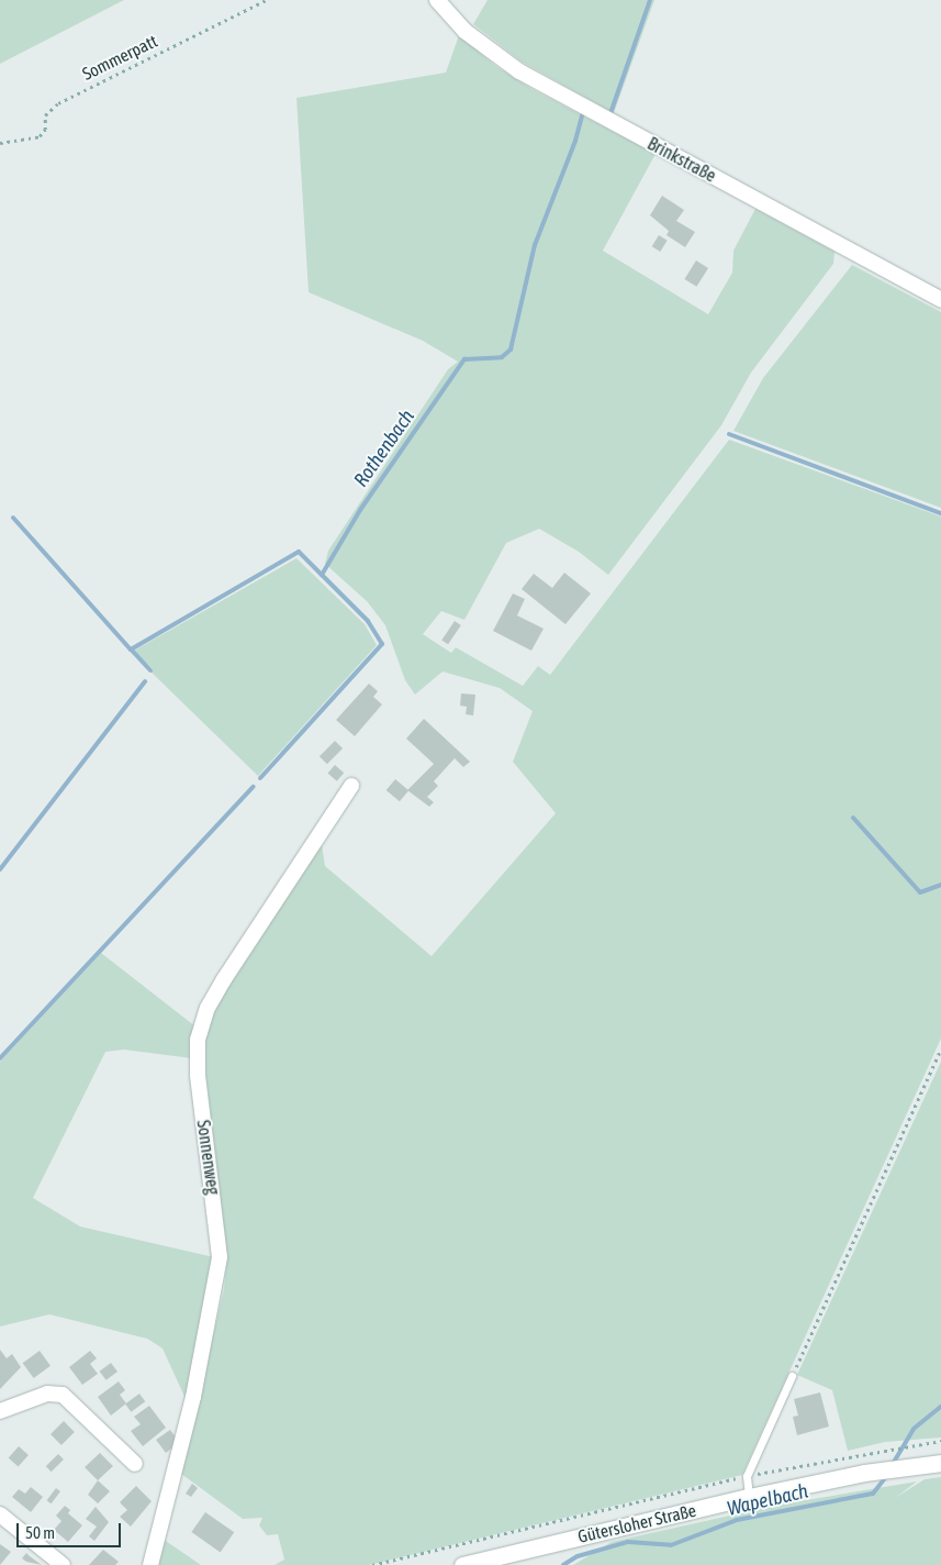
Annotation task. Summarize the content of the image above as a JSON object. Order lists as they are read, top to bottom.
{
  "streets": {
    "main road": ["Gütersloher Straße"],
    "street": ["Brinkstraße", "Sonnenweg"],
    "path": ["Sommerpatt"]
  },
  "water": ["Rothenbach", "Wapelbach"],
  "scale_bar": "50 m"
}
